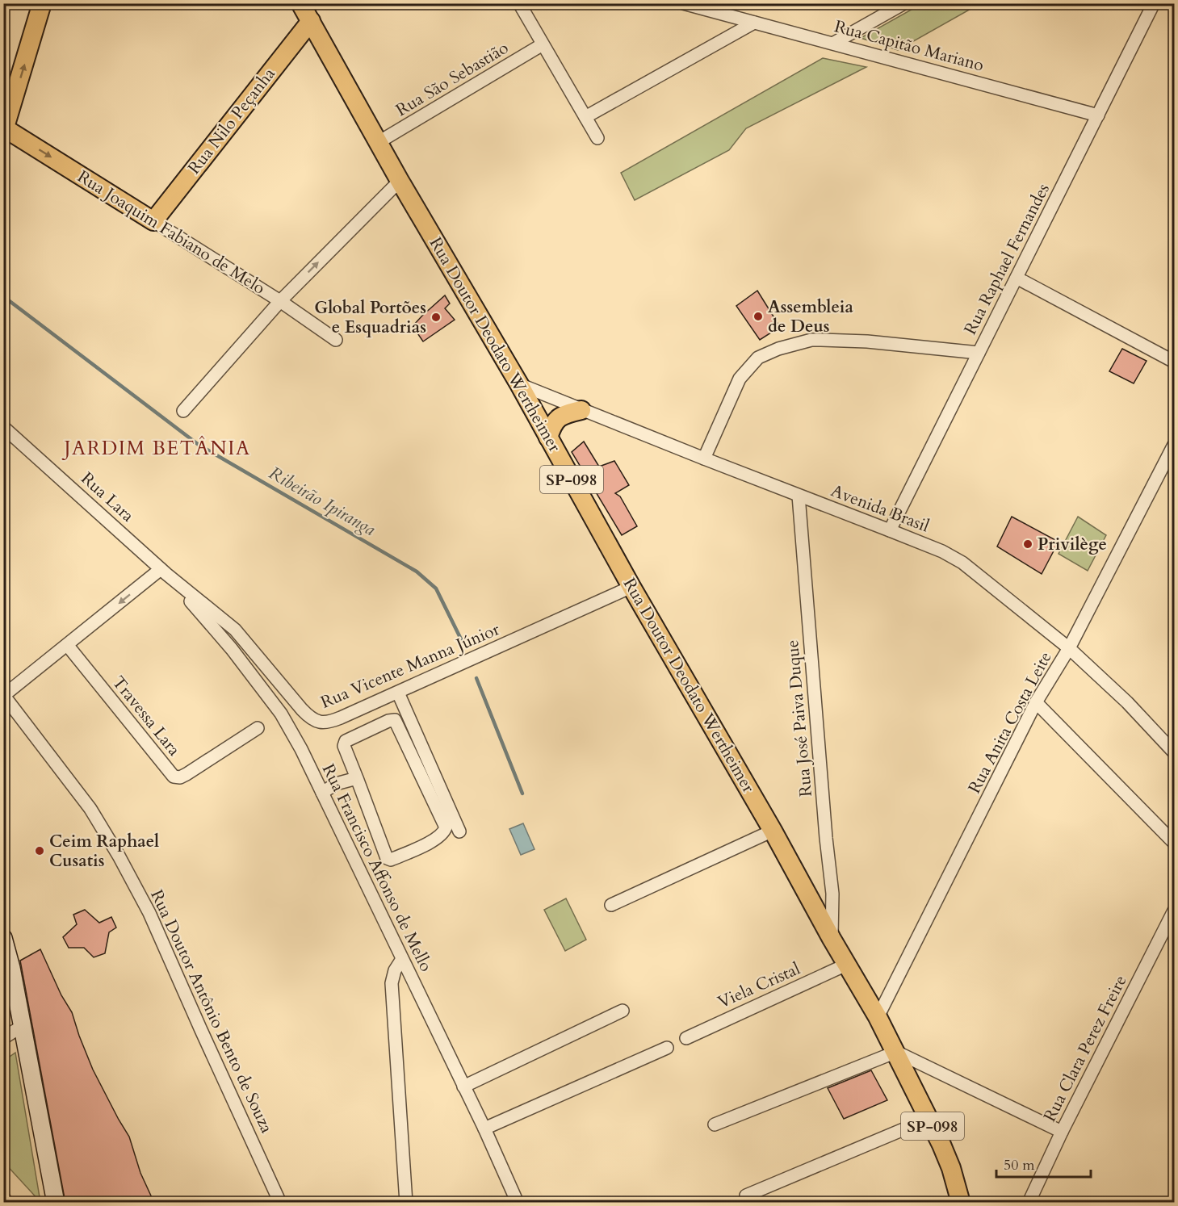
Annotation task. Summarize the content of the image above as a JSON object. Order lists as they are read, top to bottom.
{
  "streets": {
    "main road": [
      "Rua Nilo Peçanha",
      "Rua Joaquim Fabiano de Melo",
      "Rua Doutor Deodato Wertheimer",
      "SP-098"
    ],
    "street": [
      "Rua Capitão Mariano",
      "Rua São Sebastião",
      "Rua Raphael Fernandes",
      "Rua Lara",
      "Avenida Brasil",
      "Rua Vicente Manna Júnior",
      "Travessa Lara",
      "Rua José Paiva Duque",
      "Rua Anita Costa Leite",
      "Rua Francisco Affonso de Mello",
      "Viela Cristal",
      "Rua Doutor Antônio Bento de Souza",
      "Rua Clara Perez Freire"
    ]
  },
  "crossings": [
    ["Rua Capitão Mariano", "Rua Raphael Fernandes"],
    ["Rua São Sebastião", "Rua Doutor Deodato Wertheimer"],
    ["Rua Nilo Peçanha", "Rua Joaquim Fabiano de Melo"],
    ["Rua Nilo Peçanha", "Rua Doutor Deodato Wertheimer"],
    ["Rua Raphael Fernandes", "Avenida Brasil"],
    ["Rua Doutor Deodato Wertheimer", "SP-098"],
    ["Rua Doutor Deodato Wertheimer", "Avenida Brasil"],
    ["Rua Doutor Deodato Wertheimer", "Rua Vicente Manna Júnior"],
    ["Rua Doutor Deodato Wertheimer", "Rua José Paiva Duque"],
    ["SP-098", "Rua José Paiva Duque"],
    ["SP-098", "Rua Anita Costa Leite"],
    ["SP-098", "Viela Cristal"],
    ["Rua Lara", "Rua Vicente Manna Júnior"],
    ["Rua Lara", "Rua Francisco Affonso de Mello"],
    ["Avenida Brasil", "Rua José Paiva Duque"],
    ["Avenida Brasil", "Rua Anita Costa Leite"],
    ["Rua Vicente Manna Júnior", "Rua Francisco Affonso de Mello"]
  ],
  "one_way": ["Rua Joaquim Fabiano de Melo"],
  "districts": ["JARDIM BETÂNIA"],
  "water": ["Ribeirão Ipiranga"],
  "places": [
    "Assembleia de Deus",
    "Global Portões e Esquadrias",
    "Privilège",
    "Ceim Raphael Cusatis"
  ],
  "scale_bar": "50 m"
}
